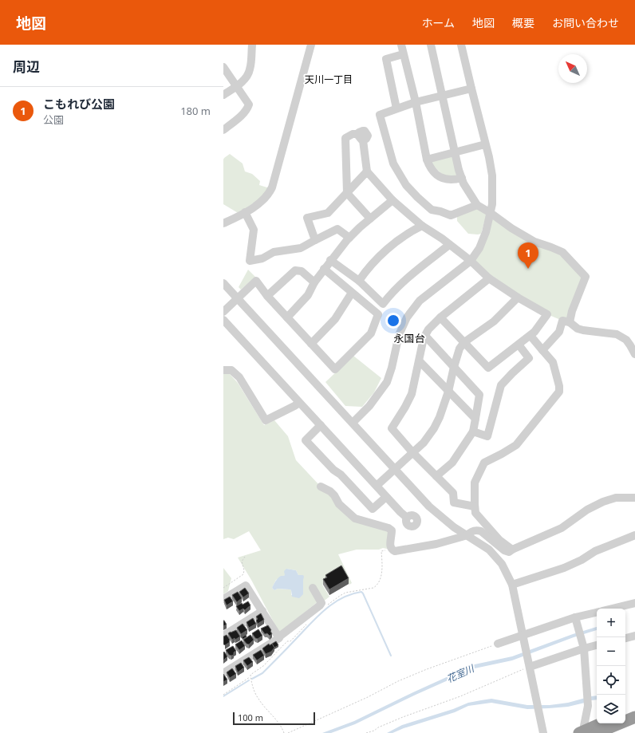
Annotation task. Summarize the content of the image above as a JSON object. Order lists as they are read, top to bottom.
{
  "districts": ["天川一丁目", "永国台"],
  "water": ["花室川"],
  "scale_bar": "100 m",
  "north": "top left",
  "page": {
    "header": "地図",
    "nav": [
      "ホーム",
      "地図",
      "概要",
      "お問い合わせ"
    ],
    "heading": "周辺",
    "list": [
      {
        "mark": "1",
        "name": "こもれび公園",
        "note": "公園",
        "value": "180 m"
      }
    ],
    "pins": "1",
    "map_buttons": ["+", "−"],
    "scale": "100 m"
  }
}
